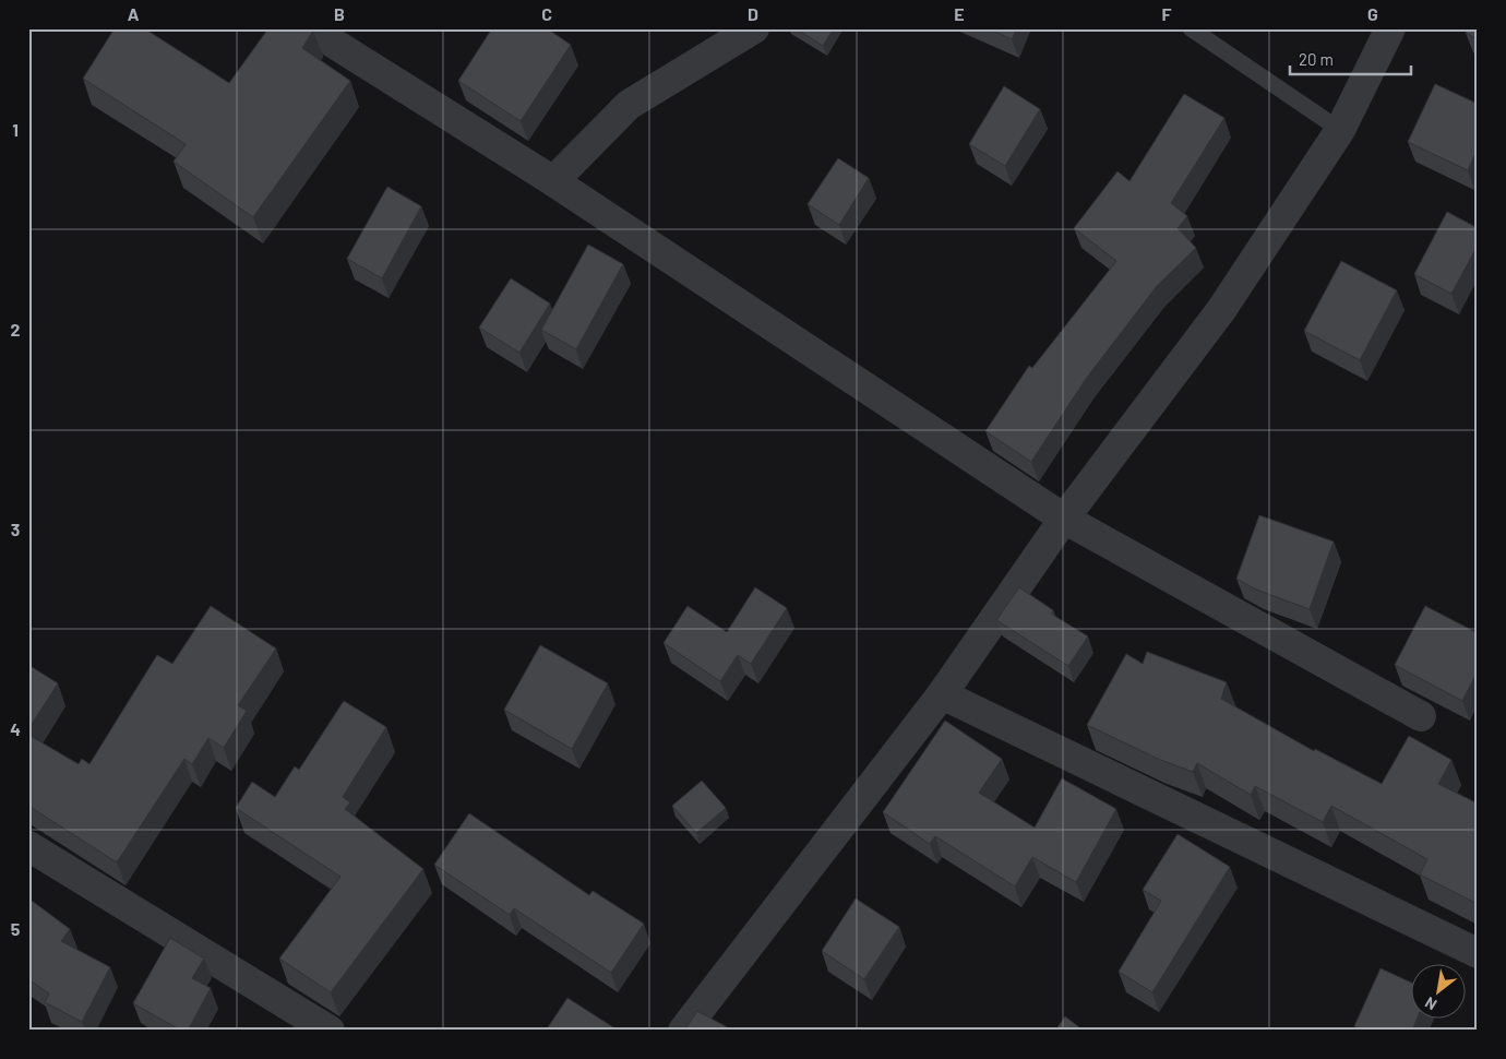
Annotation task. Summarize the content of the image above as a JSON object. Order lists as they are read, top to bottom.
{
  "scale_bar": "20 m",
  "north": "bottom left",
  "grid": {
    "columns": [
      "A",
      "B",
      "C",
      "D",
      "E",
      "F",
      "G"
    ],
    "rows": [
      "1",
      "2",
      "3",
      "4",
      "5"
    ]
  }
}
